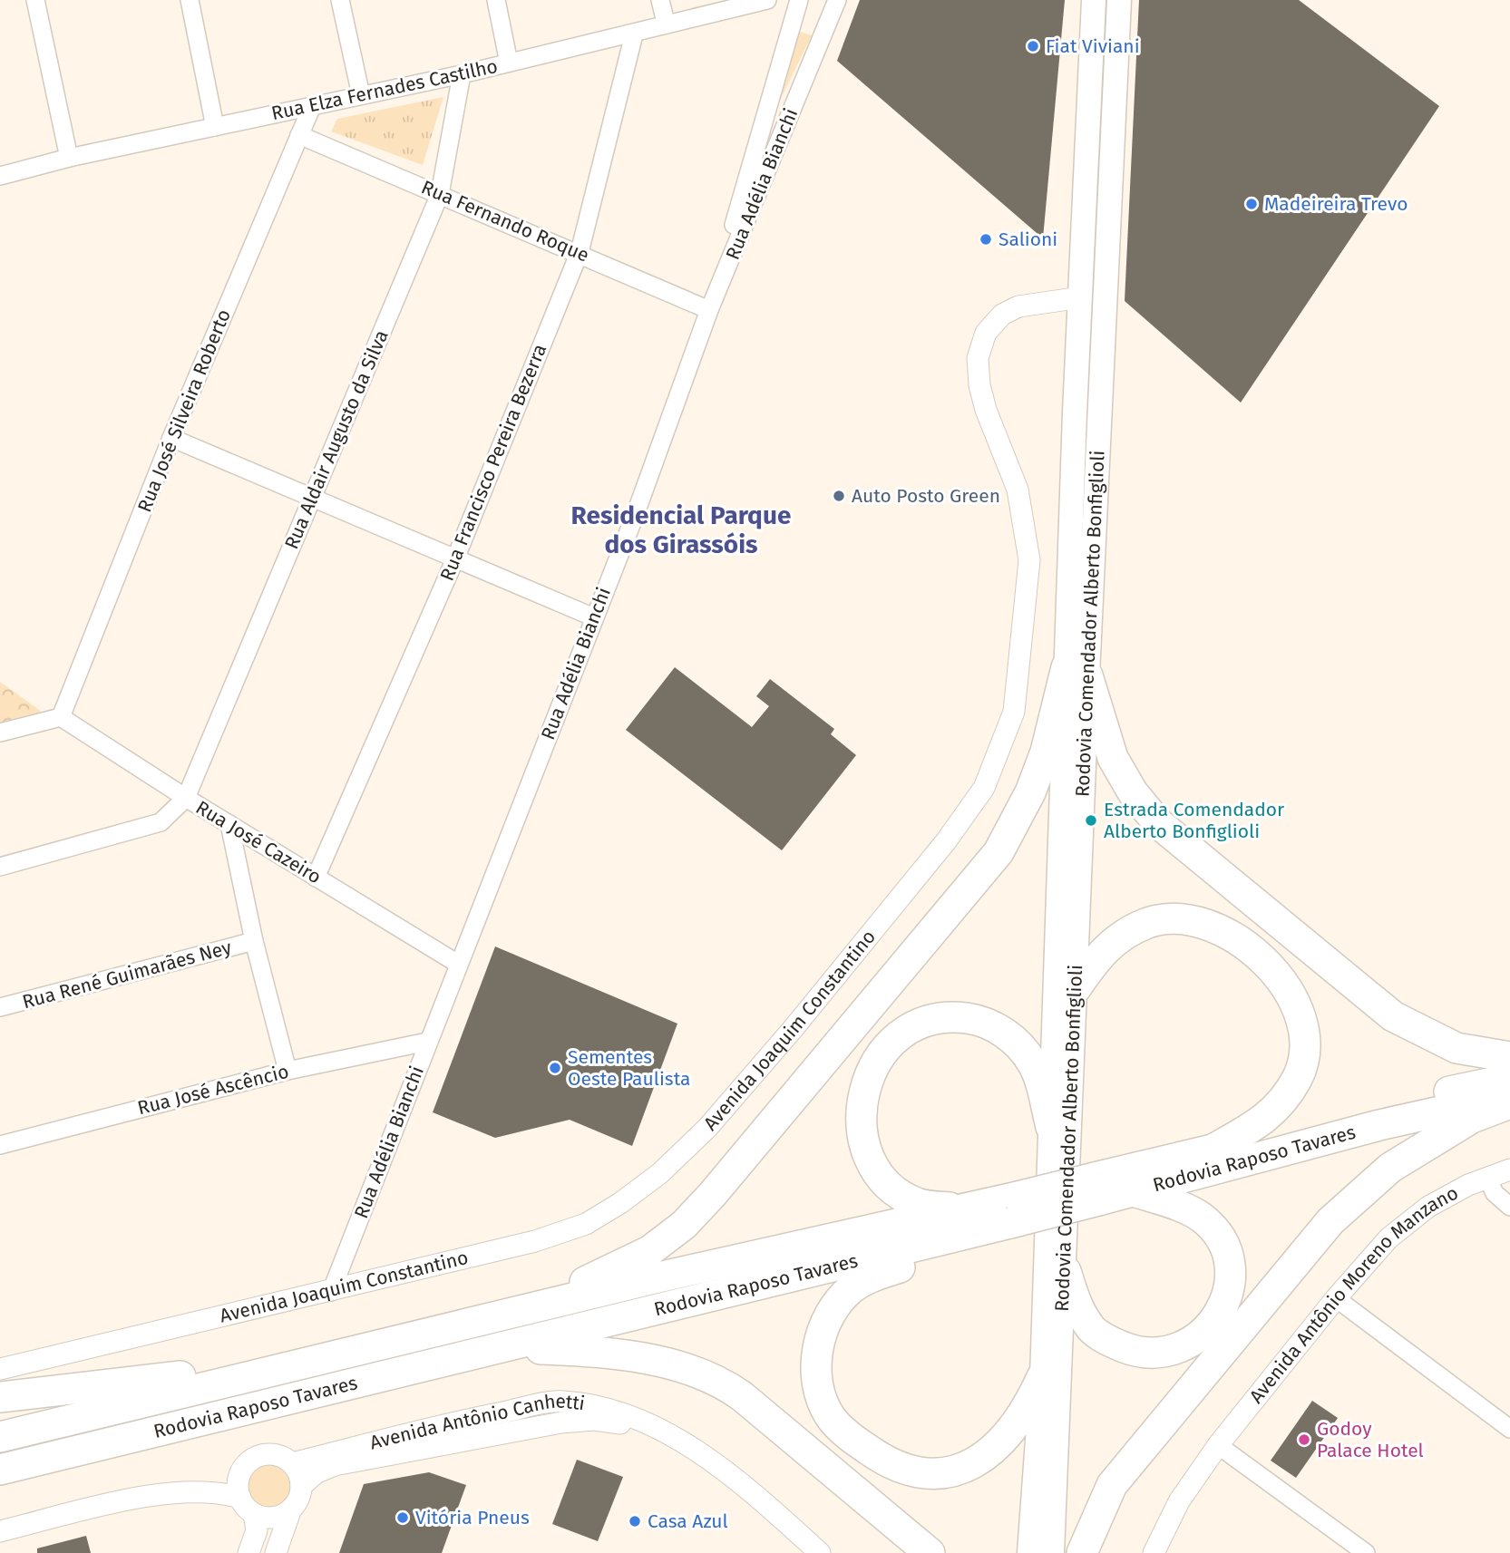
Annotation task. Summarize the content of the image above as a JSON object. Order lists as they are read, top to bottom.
{
  "streets": {
    "highway": ["Rodovia Raposo Tavares"],
    "main road": ["Rodovia Comendador Alberto Bonfiglioli"],
    "street": [
      "Rua Elza Fernades Castilho",
      "Rua Adélia Bianchi",
      "Rua Fernando Roque",
      "Rua José Silveira Roberto",
      "Rua Aldair Augusto da Silva",
      "Rua Francisco Pereira Bezerra",
      "Rua José Cazeiro",
      "Rua René Guimarães Ney",
      "Avenida Joaquim Constantino",
      "Rua José Ascêncio",
      "Avenida Antônio Moreno Manzano",
      "Avenida Antônio Canhetti"
    ]
  },
  "crossings": [
    ["Rua Elza Fernades Castilho", "Rua José Silveira Roberto"],
    ["Rua Elza Fernades Castilho", "Rua Aldair Augusto da Silva"],
    ["Rua Elza Fernades Castilho", "Rua Francisco Pereira Bezerra"],
    ["Rua Adélia Bianchi", "Rua Fernando Roque"],
    ["Rua Adélia Bianchi", "Rua José Cazeiro"],
    ["Rua Adélia Bianchi", "Avenida Joaquim Constantino"],
    ["Rua Adélia Bianchi", "Rua José Ascêncio"],
    ["Rua Fernando Roque", "Rua José Silveira Roberto"],
    ["Rua Fernando Roque", "Rua Aldair Augusto da Silva"],
    ["Rua Fernando Roque", "Rua Francisco Pereira Bezerra"],
    ["Rua José Silveira Roberto", "Rua José Cazeiro"],
    ["Rua Aldair Augusto da Silva", "Rua José Cazeiro"],
    ["Rua Francisco Pereira Bezerra", "Rua José Cazeiro"],
    ["Rodovia Comendador Alberto Bonfiglioli", "Avenida Joaquim Constantino"]
  ],
  "districts": ["Residencial Parque dos Girassóis"],
  "places": [
    "Fiat Viviani",
    "Madeireira Trevo",
    "Salioni",
    "Auto Posto Green",
    "Estrada Comendador Alberto Bonfiglioli",
    "Sementes Oeste Paulista",
    "Godoy Palace Hotel",
    "Vitória Pneus",
    "Casa Azul"
  ]
}
